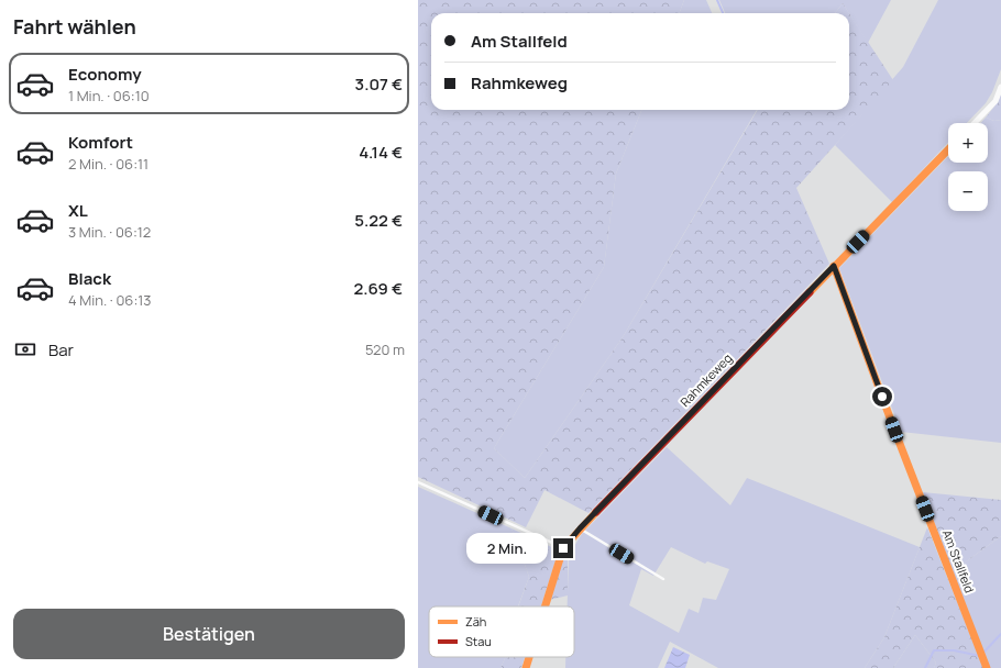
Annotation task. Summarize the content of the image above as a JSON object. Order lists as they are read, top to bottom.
{
  "streets": {
    "street": ["Rahmkeweg", "Am Stallfeld"]
  },
  "crossings": [
    ["Rahmkeweg", "Am Stallfeld"]
  ],
  "legend": ["Zäh", "Stau"],
  "page": {
    "heading": "Fahrt wählen",
    "banner": ["Am Stallfeld", "Rahmkeweg"],
    "list": [
      {
        "name": "Economy",
        "note": "1 Min. · 06:10",
        "value": "3.07 €"
      },
      {
        "name": "Komfort",
        "note": "2 Min. · 06:11",
        "value": "4.14 €"
      },
      {
        "name": "XL",
        "note": "3 Min. · 06:12",
        "value": "5.22 €"
      },
      {
        "name": "Black",
        "note": "4 Min. · 06:13",
        "value": "2.69 €"
      }
    ],
    "map_buttons": ["+", "−"],
    "pay": ["Bar", "520 m"],
    "bubble": "2 Min.",
    "buttons": "Bestätigen"
  }
}
